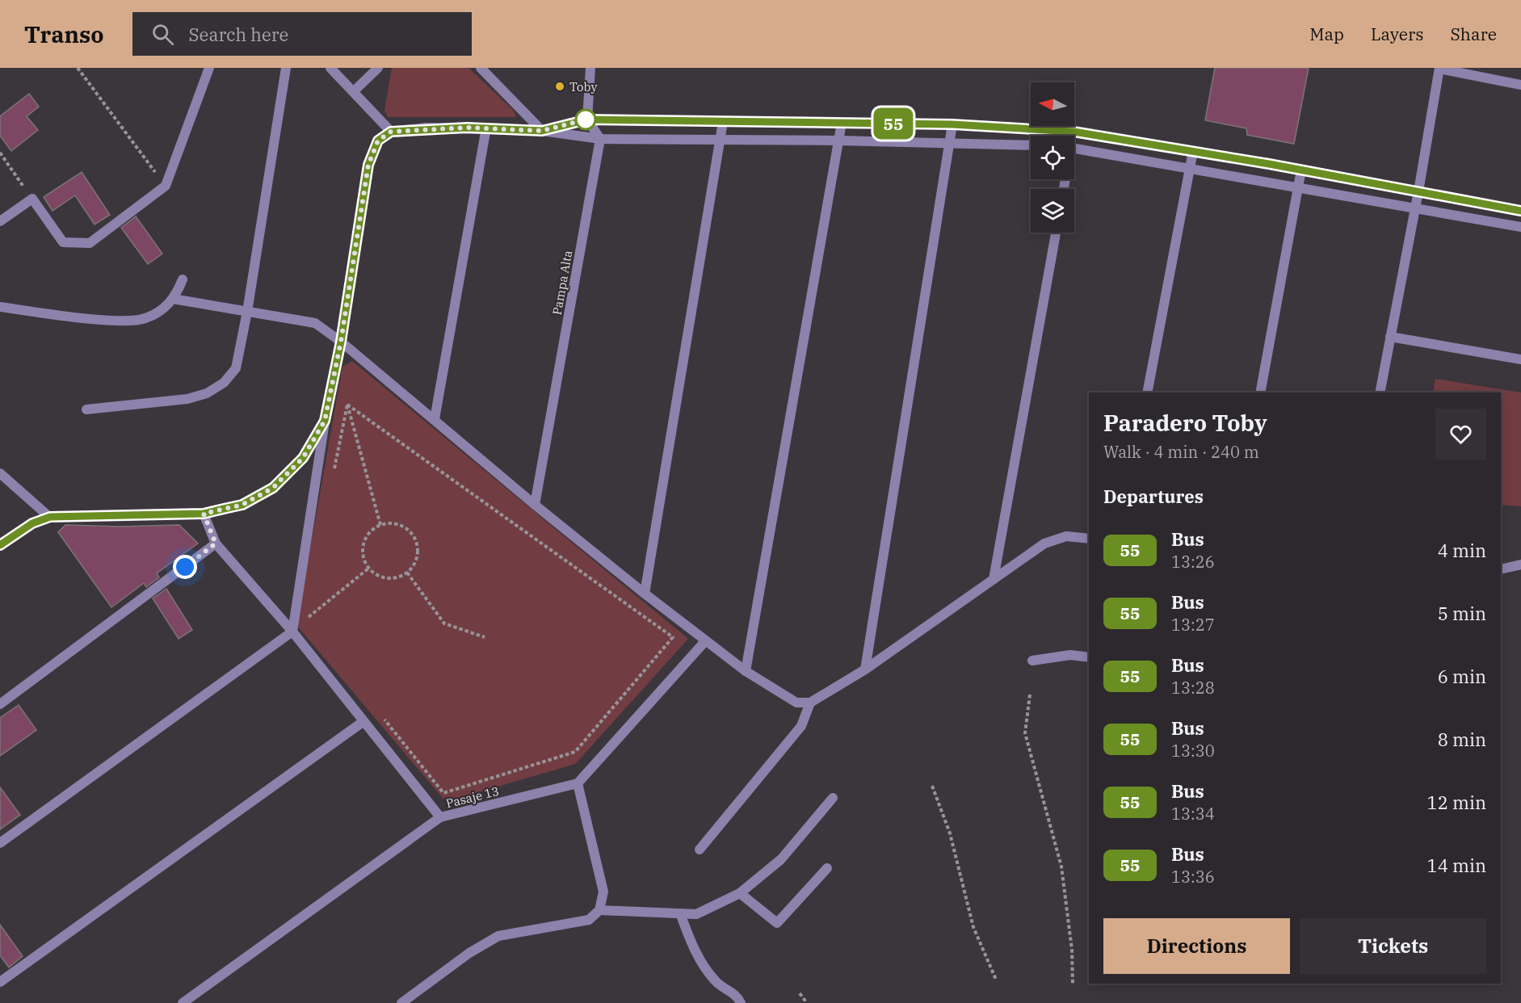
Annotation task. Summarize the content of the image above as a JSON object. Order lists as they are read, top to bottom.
{
  "streets": {
    "street": ["Pampa Alta", "Pasaje 13"]
  },
  "places": ["Toby"],
  "lines": ["bus line 55"],
  "north": "left",
  "page": {
    "header": "Transo",
    "search": "Search here",
    "nav": ["Map", "Layers", "Share"],
    "on_map": "55",
    "heading": [
      ["Paradero Toby", "Walk · 4 min · 240 m"],
      "Departures"
    ],
    "list": [
      {
        "mark": "55",
        "name": "Bus",
        "note": "13:26",
        "value": "4 min"
      },
      {
        "mark": "55",
        "name": "Bus",
        "note": "13:27",
        "value": "5 min"
      },
      {
        "mark": "55",
        "name": "Bus",
        "note": "13:28",
        "value": "6 min"
      },
      {
        "mark": "55",
        "name": "Bus",
        "note": "13:30",
        "value": "8 min"
      },
      {
        "mark": "55",
        "name": "Bus",
        "note": "13:34",
        "value": "12 min"
      },
      {
        "mark": "55",
        "name": "Bus",
        "note": "13:36",
        "value": "14 min"
      }
    ],
    "buttons": ["Directions", "Tickets"]
  }
}
